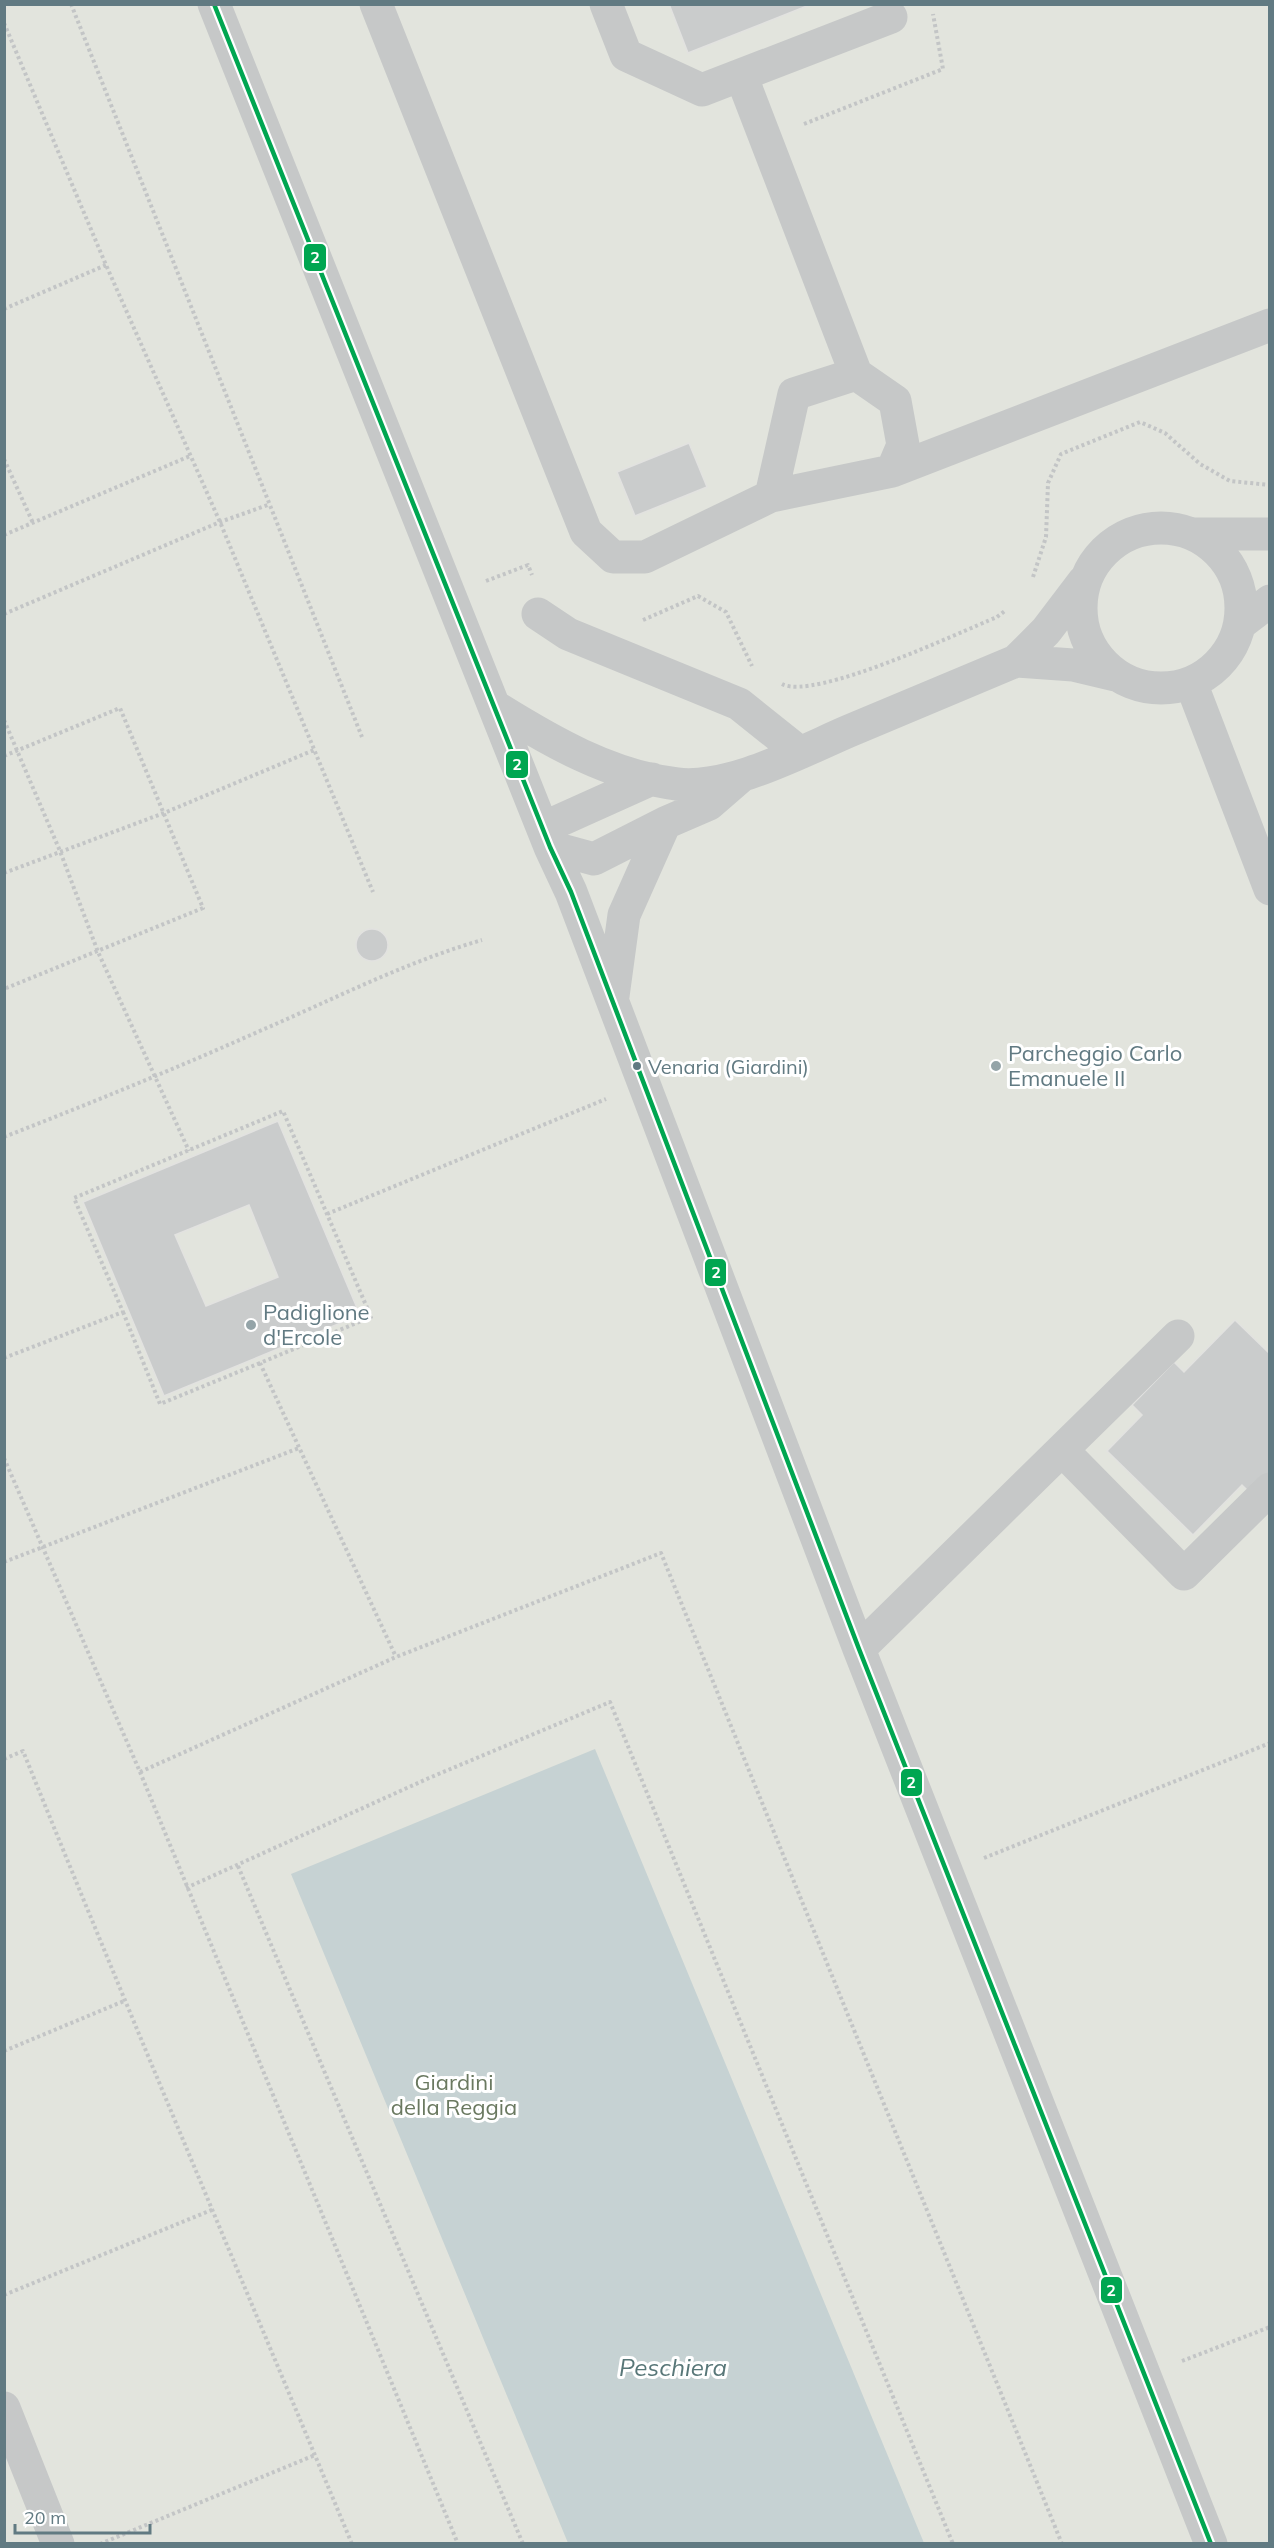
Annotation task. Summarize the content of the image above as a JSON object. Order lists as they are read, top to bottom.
{
  "water": ["Peschiera"],
  "parks": ["Giardini della Reggia"],
  "places": ["Venaria (Giardini)", "Parcheggio Carlo Emanuele II", "Padiglione d'Ercole"],
  "lines": ["transit line 2"],
  "scale_bar": "20 m"
}
